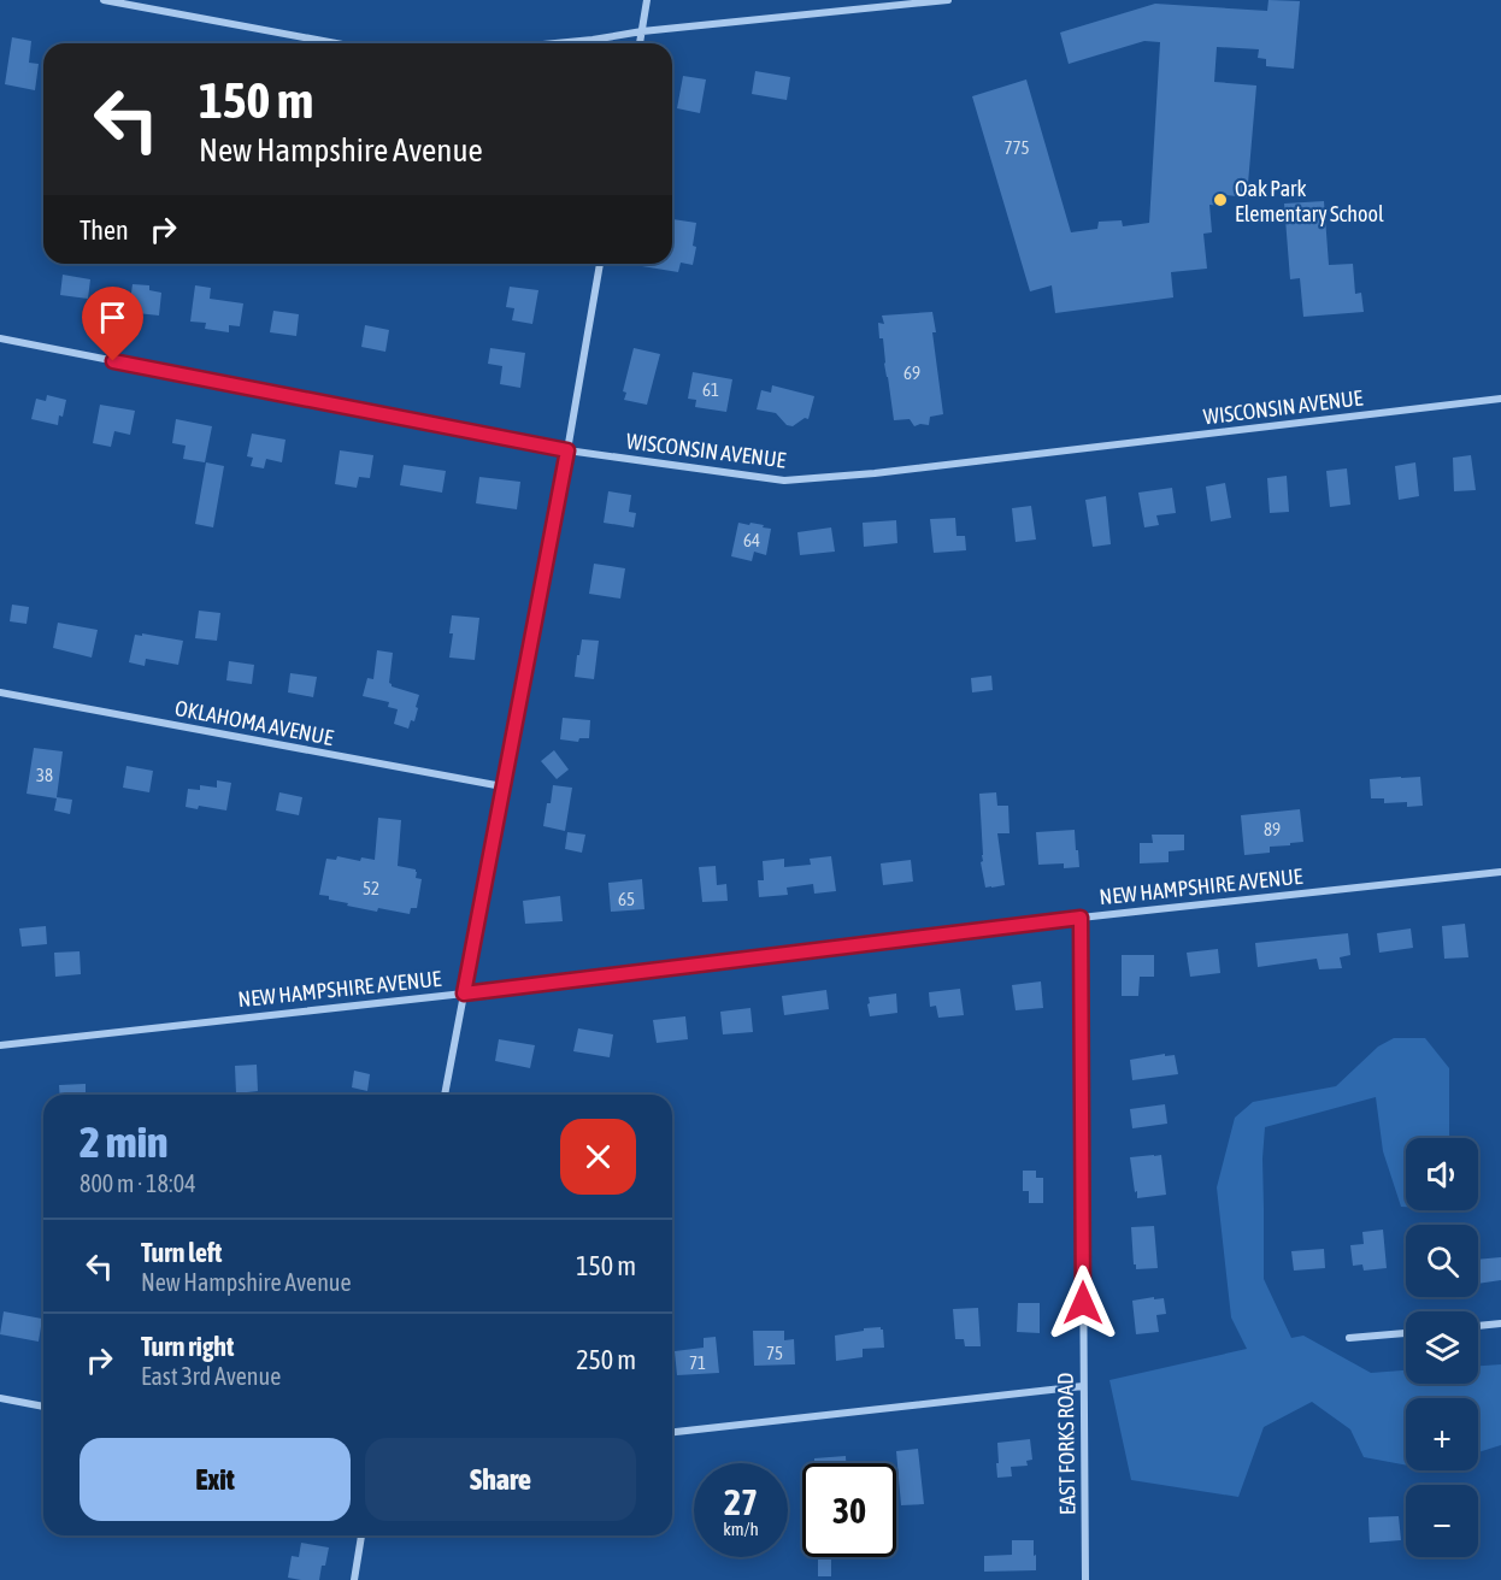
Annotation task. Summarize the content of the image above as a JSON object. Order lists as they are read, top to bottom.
{
  "streets": {
    "street": [
      "WISCONSIN AVENUE",
      "OKLAHOMA AVENUE",
      "NEW HAMPSHIRE AVENUE",
      "EAST FORKS ROAD"
    ]
  },
  "crossings": [
    ["NEW HAMPSHIRE AVENUE", "EAST FORKS ROAD"]
  ],
  "places": ["Oak Park Elementary School"],
  "house_numbers": [
    "775",
    "69",
    "61",
    "64",
    "38",
    "89",
    "52",
    "65",
    "75",
    "71"
  ],
  "page": {
    "turn": ["150 m", "New Hampshire Avenue"],
    "then": "Then",
    "heading": ["2 min", "800 m · 18:04"],
    "map_buttons": ["+", "−"],
    "list": [
      {
        "name": "Turn left",
        "note": "New Hampshire Avenue",
        "value": "150 m"
      },
      {
        "name": "Turn right",
        "note": "East 3rd Avenue",
        "value": "250 m"
      }
    ],
    "buttons": ["Exit", "Share"],
    "speed": "27 km/h",
    "limit": "30"
  }
}
